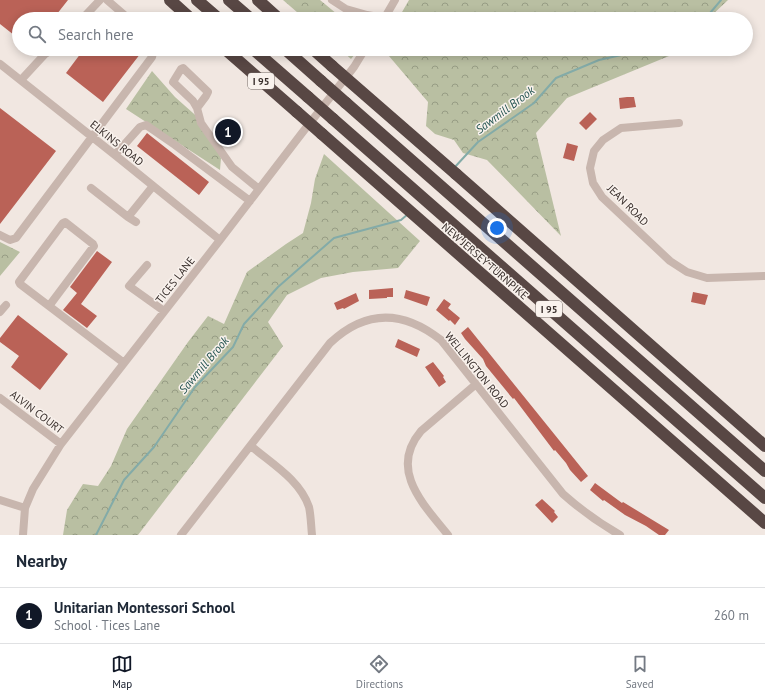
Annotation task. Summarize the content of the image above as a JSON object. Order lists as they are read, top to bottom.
{
  "streets": {
    "highway": ["I 95", "NEW JERSEY TURNPIKE"],
    "street": [
      "ELKINS ROAD",
      "JEAN ROAD",
      "TICES LANE",
      "WELLINGTON ROAD",
      "ALVIN COURT"
    ]
  },
  "crossings": [
    ["ELKINS ROAD", "TICES LANE"],
    ["TICES LANE", "ALVIN COURT"]
  ],
  "water": ["Sawmill Brook"],
  "page": {
    "search": "Search here",
    "pins": "1",
    "heading": "Nearby",
    "list": [
      {
        "mark": "1",
        "name": "Unitarian Montessori School",
        "note": "School · Tices Lane",
        "value": "260 m"
      }
    ],
    "nav": ["Map", "Directions", "Saved"]
  }
}
